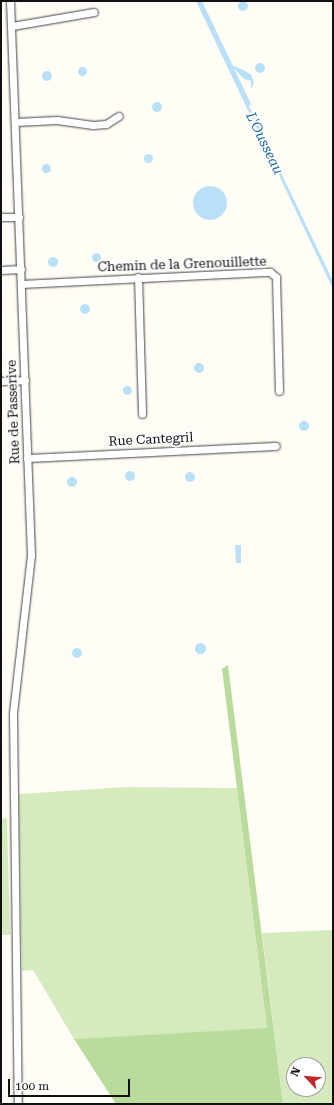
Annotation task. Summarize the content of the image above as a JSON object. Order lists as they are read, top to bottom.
{
  "streets": {
    "street": ["Chemin de la Grenouillette", "Rue de Passerive", "Rue Cantegril"]
  },
  "crossings": [
    ["Chemin de la Grenouillette", "Rue de Passerive"],
    ["Rue de Passerive", "Rue Cantegril"]
  ],
  "water": ["L'Ousseau"],
  "scale_bar": "100 m",
  "north": "top left"
}
